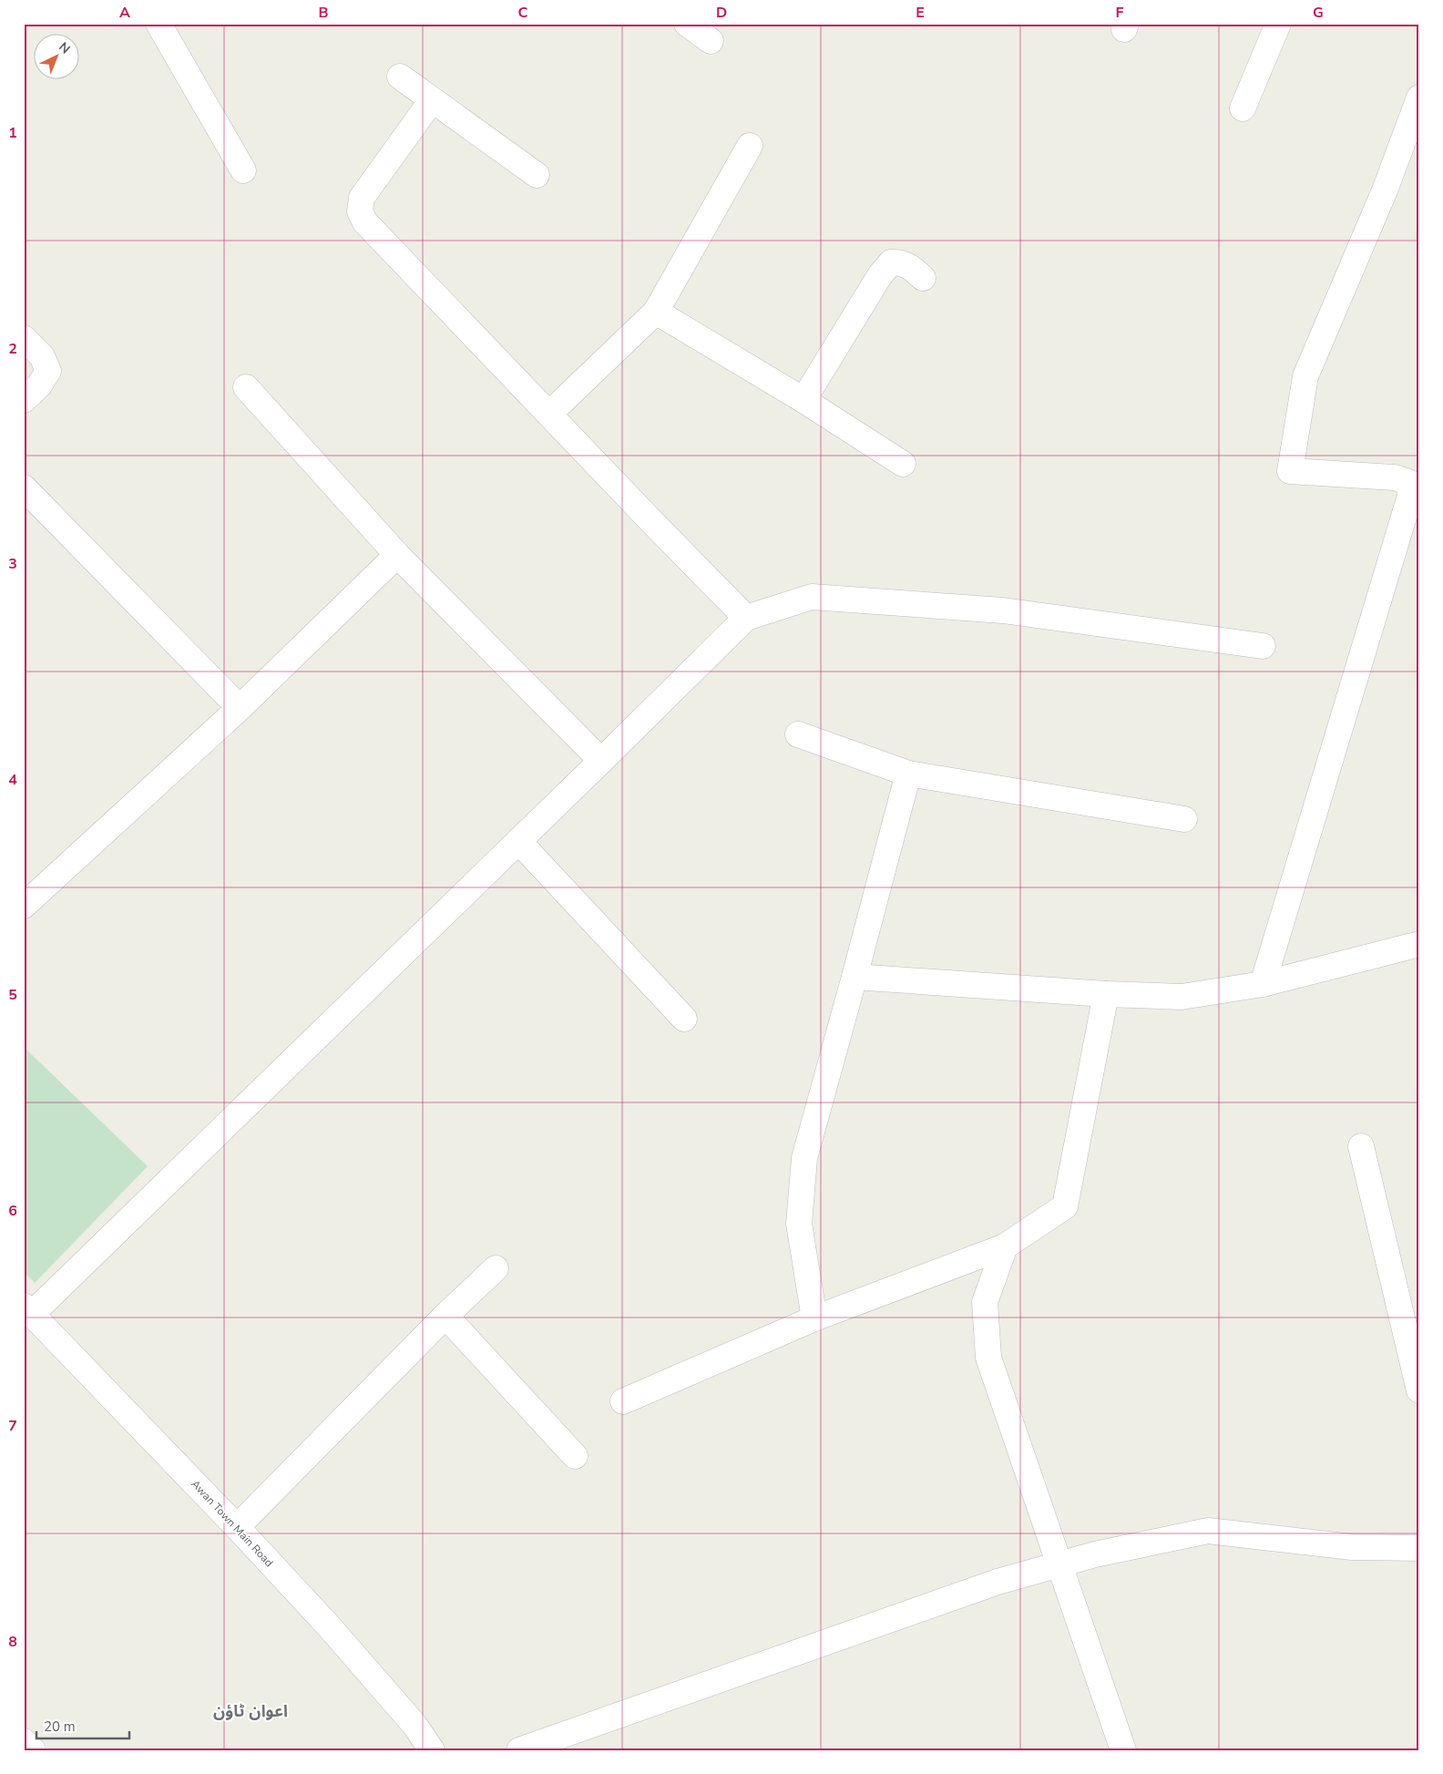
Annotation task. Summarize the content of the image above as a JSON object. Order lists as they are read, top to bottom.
{
  "streets": {
    "street": ["Awan Town Main Road"]
  },
  "districts": ["اعوان ٹاؤن"],
  "scale_bar": "20 m",
  "north": "top right",
  "grid": {
    "columns": [
      "A",
      "B",
      "C",
      "D",
      "E",
      "F",
      "G"
    ],
    "rows": [
      "1",
      "2",
      "3",
      "4",
      "5",
      "6",
      "7",
      "8"
    ]
  }
}
